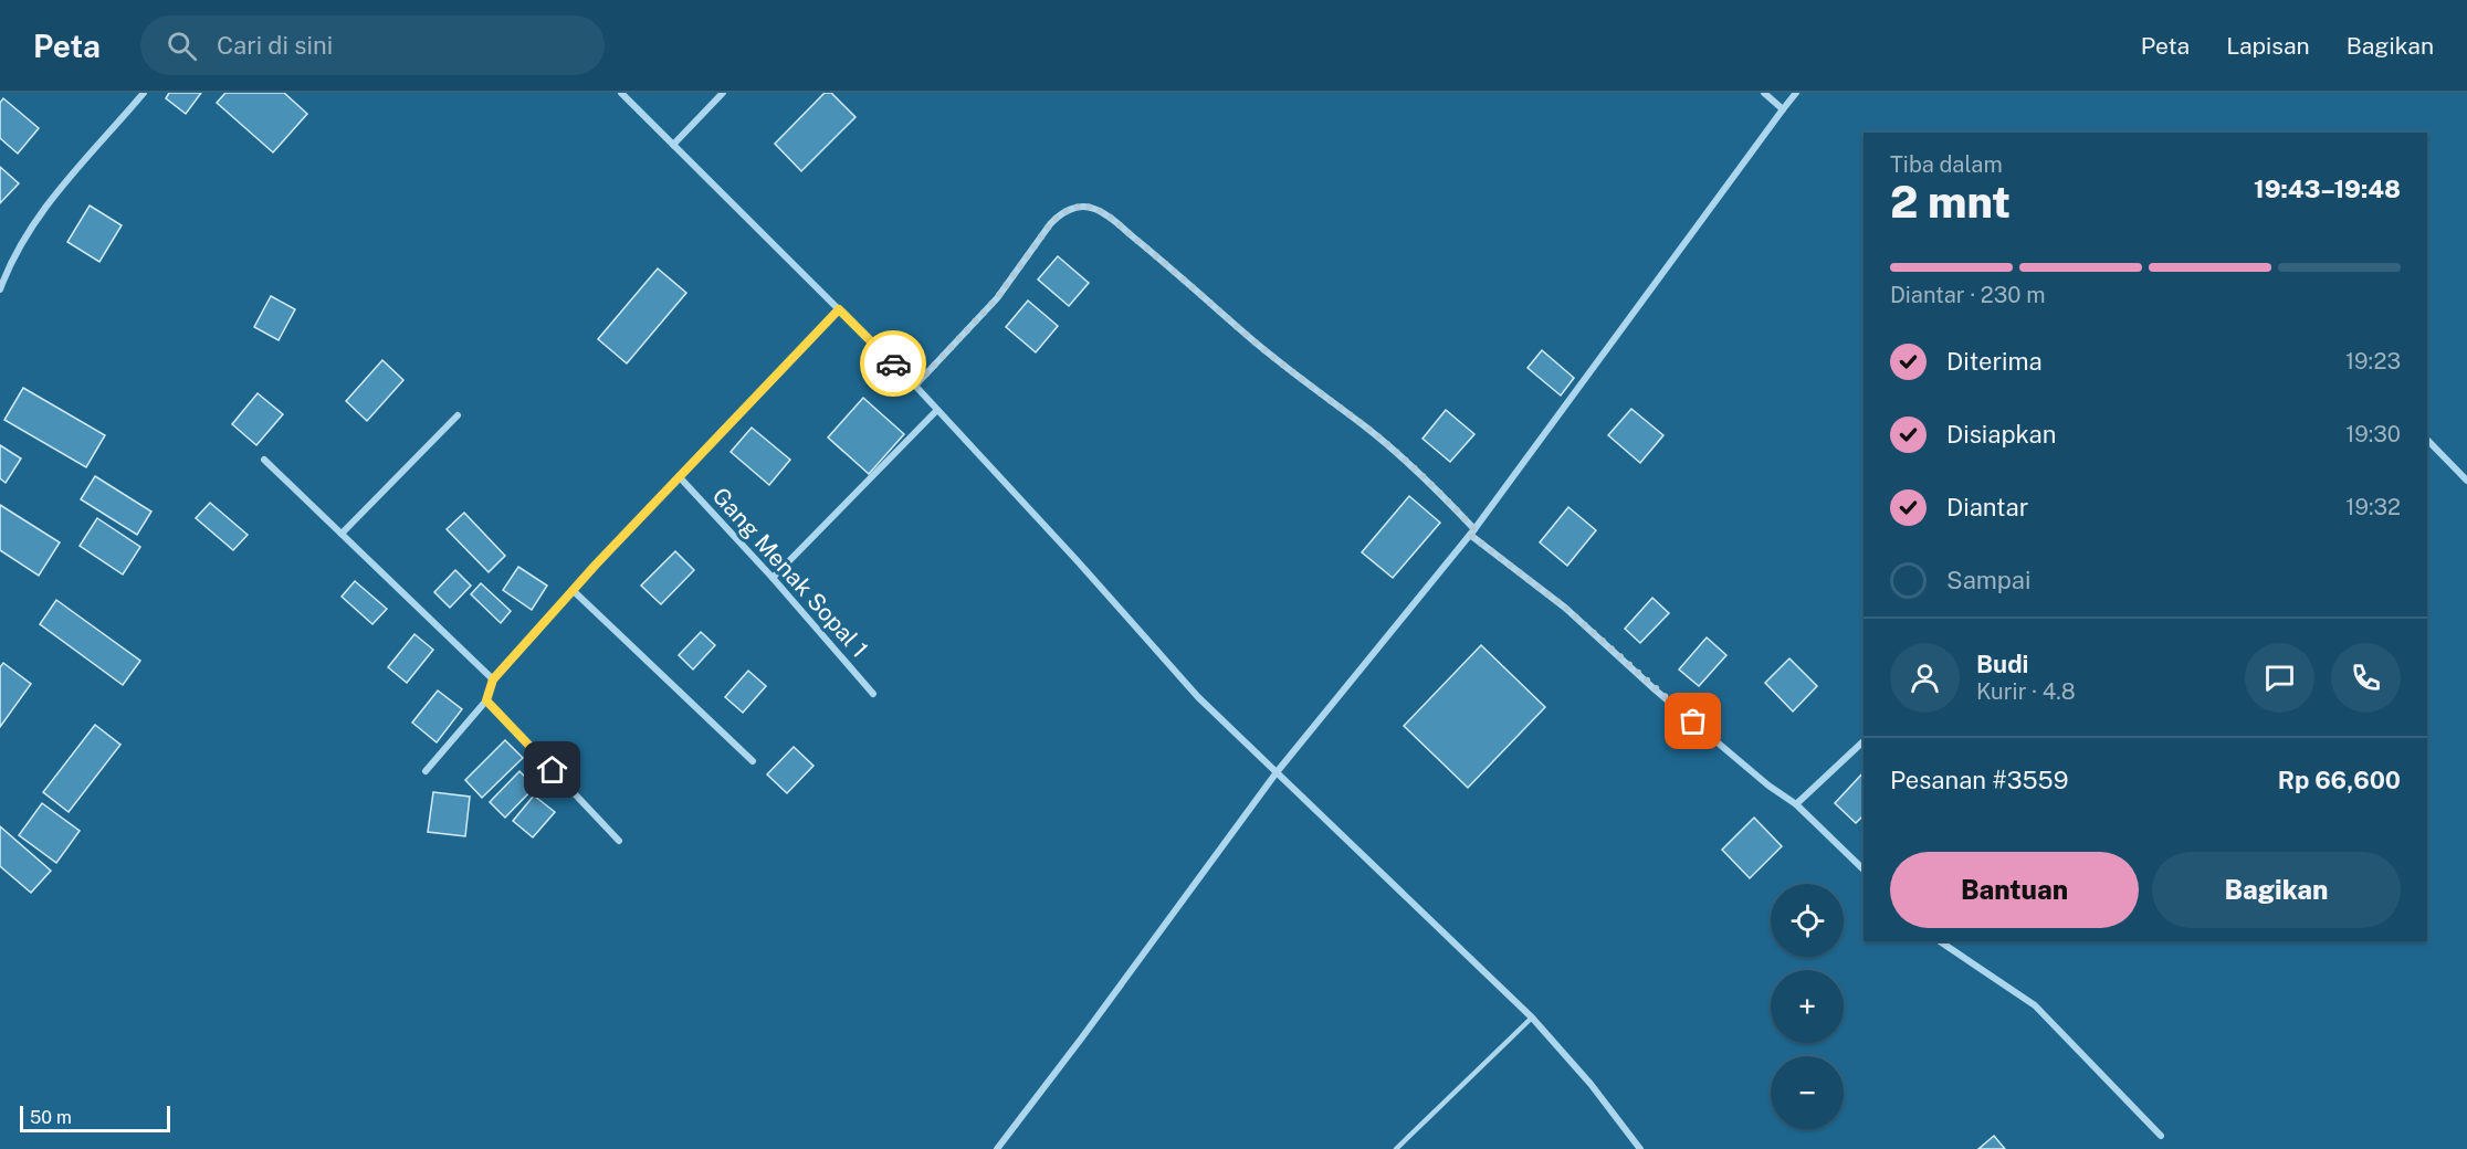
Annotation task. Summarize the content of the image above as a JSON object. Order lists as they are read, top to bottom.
{
  "streets": {
    "street": ["Gang Menak Sopal 1"]
  },
  "scale_bar": "50 m",
  "page": {
    "header": "Peta",
    "search": "Cari di sini",
    "nav": ["Peta", "Lapisan", "Bagikan"],
    "heading": ["2 mnt", "Tiba dalam", "19:43–19:48"],
    "panel": [
      "Budi",
      "Kurir · 4.8",
      "Pesanan #3559",
      "Rp 66,600"
    ],
    "bar": "Diantar · 230 m",
    "list": [
      ["Diterima", "19:23"],
      ["Disiapkan", "19:30"],
      ["Diantar", "19:32"],
      "Sampai"
    ],
    "buttons": ["Bantuan", "Bagikan"],
    "map_buttons": ["+", "−"],
    "scale": "50 m"
  }
}
